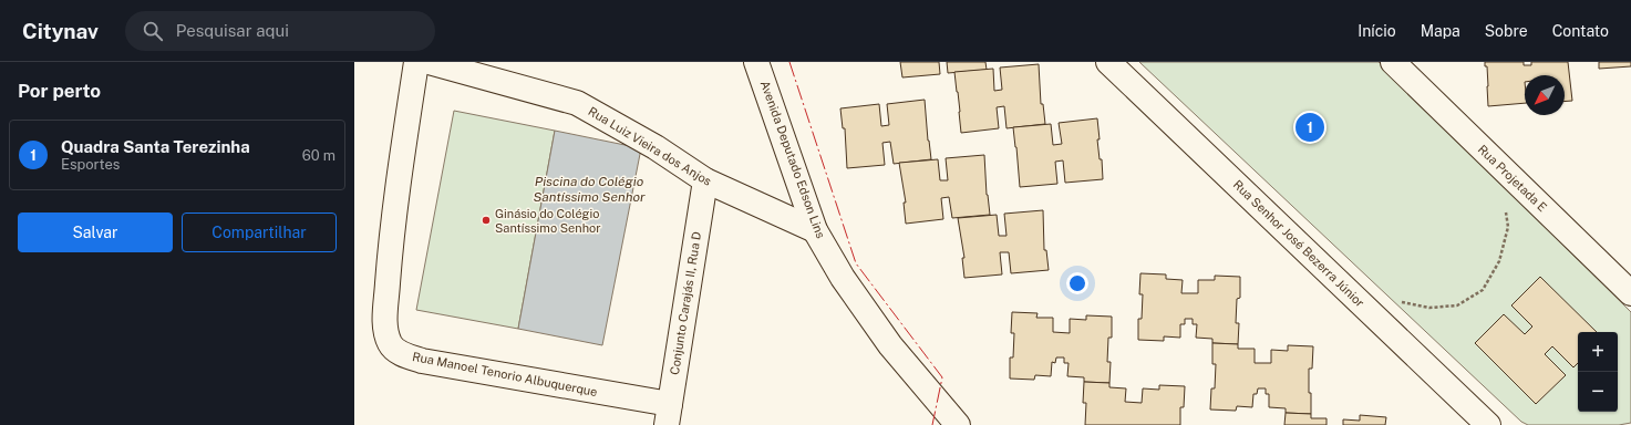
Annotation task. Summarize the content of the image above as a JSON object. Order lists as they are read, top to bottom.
{
  "streets": {
    "street": [
      "Rua Luiz Vieira dos Anjos",
      "Avenida Deputado Edson Lins",
      "Rua Projetada E",
      "Rua Senhor José Bezerra Júnior",
      "Conjunto Carajás II, Rua D",
      "Rua Manoel Tenorio Albuquerque"
    ]
  },
  "crossings": [
    ["Rua Luiz Vieira dos Anjos", "Avenida Deputado Edson Lins"],
    ["Rua Luiz Vieira dos Anjos", "Conjunto Carajás II, Rua D"],
    ["Conjunto Carajás II, Rua D", "Rua Manoel Tenorio Albuquerque"]
  ],
  "water": ["Piscina do Colégio Santíssimo Senhor"],
  "places": ["Ginásio do Colégio Santíssimo Senhor"],
  "north": "bottom left",
  "page": {
    "header": "Citynav",
    "search": "Pesquisar aqui",
    "nav": [
      "Início",
      "Mapa",
      "Sobre",
      "Contato"
    ],
    "heading": "Por perto",
    "pins": "1",
    "list": [
      {
        "mark": "1",
        "name": "Quadra Santa Terezinha",
        "note": "Esportes",
        "value": "60 m"
      }
    ],
    "buttons": ["Salvar", "Compartilhar"],
    "map_buttons": ["+", "−"]
  }
}
